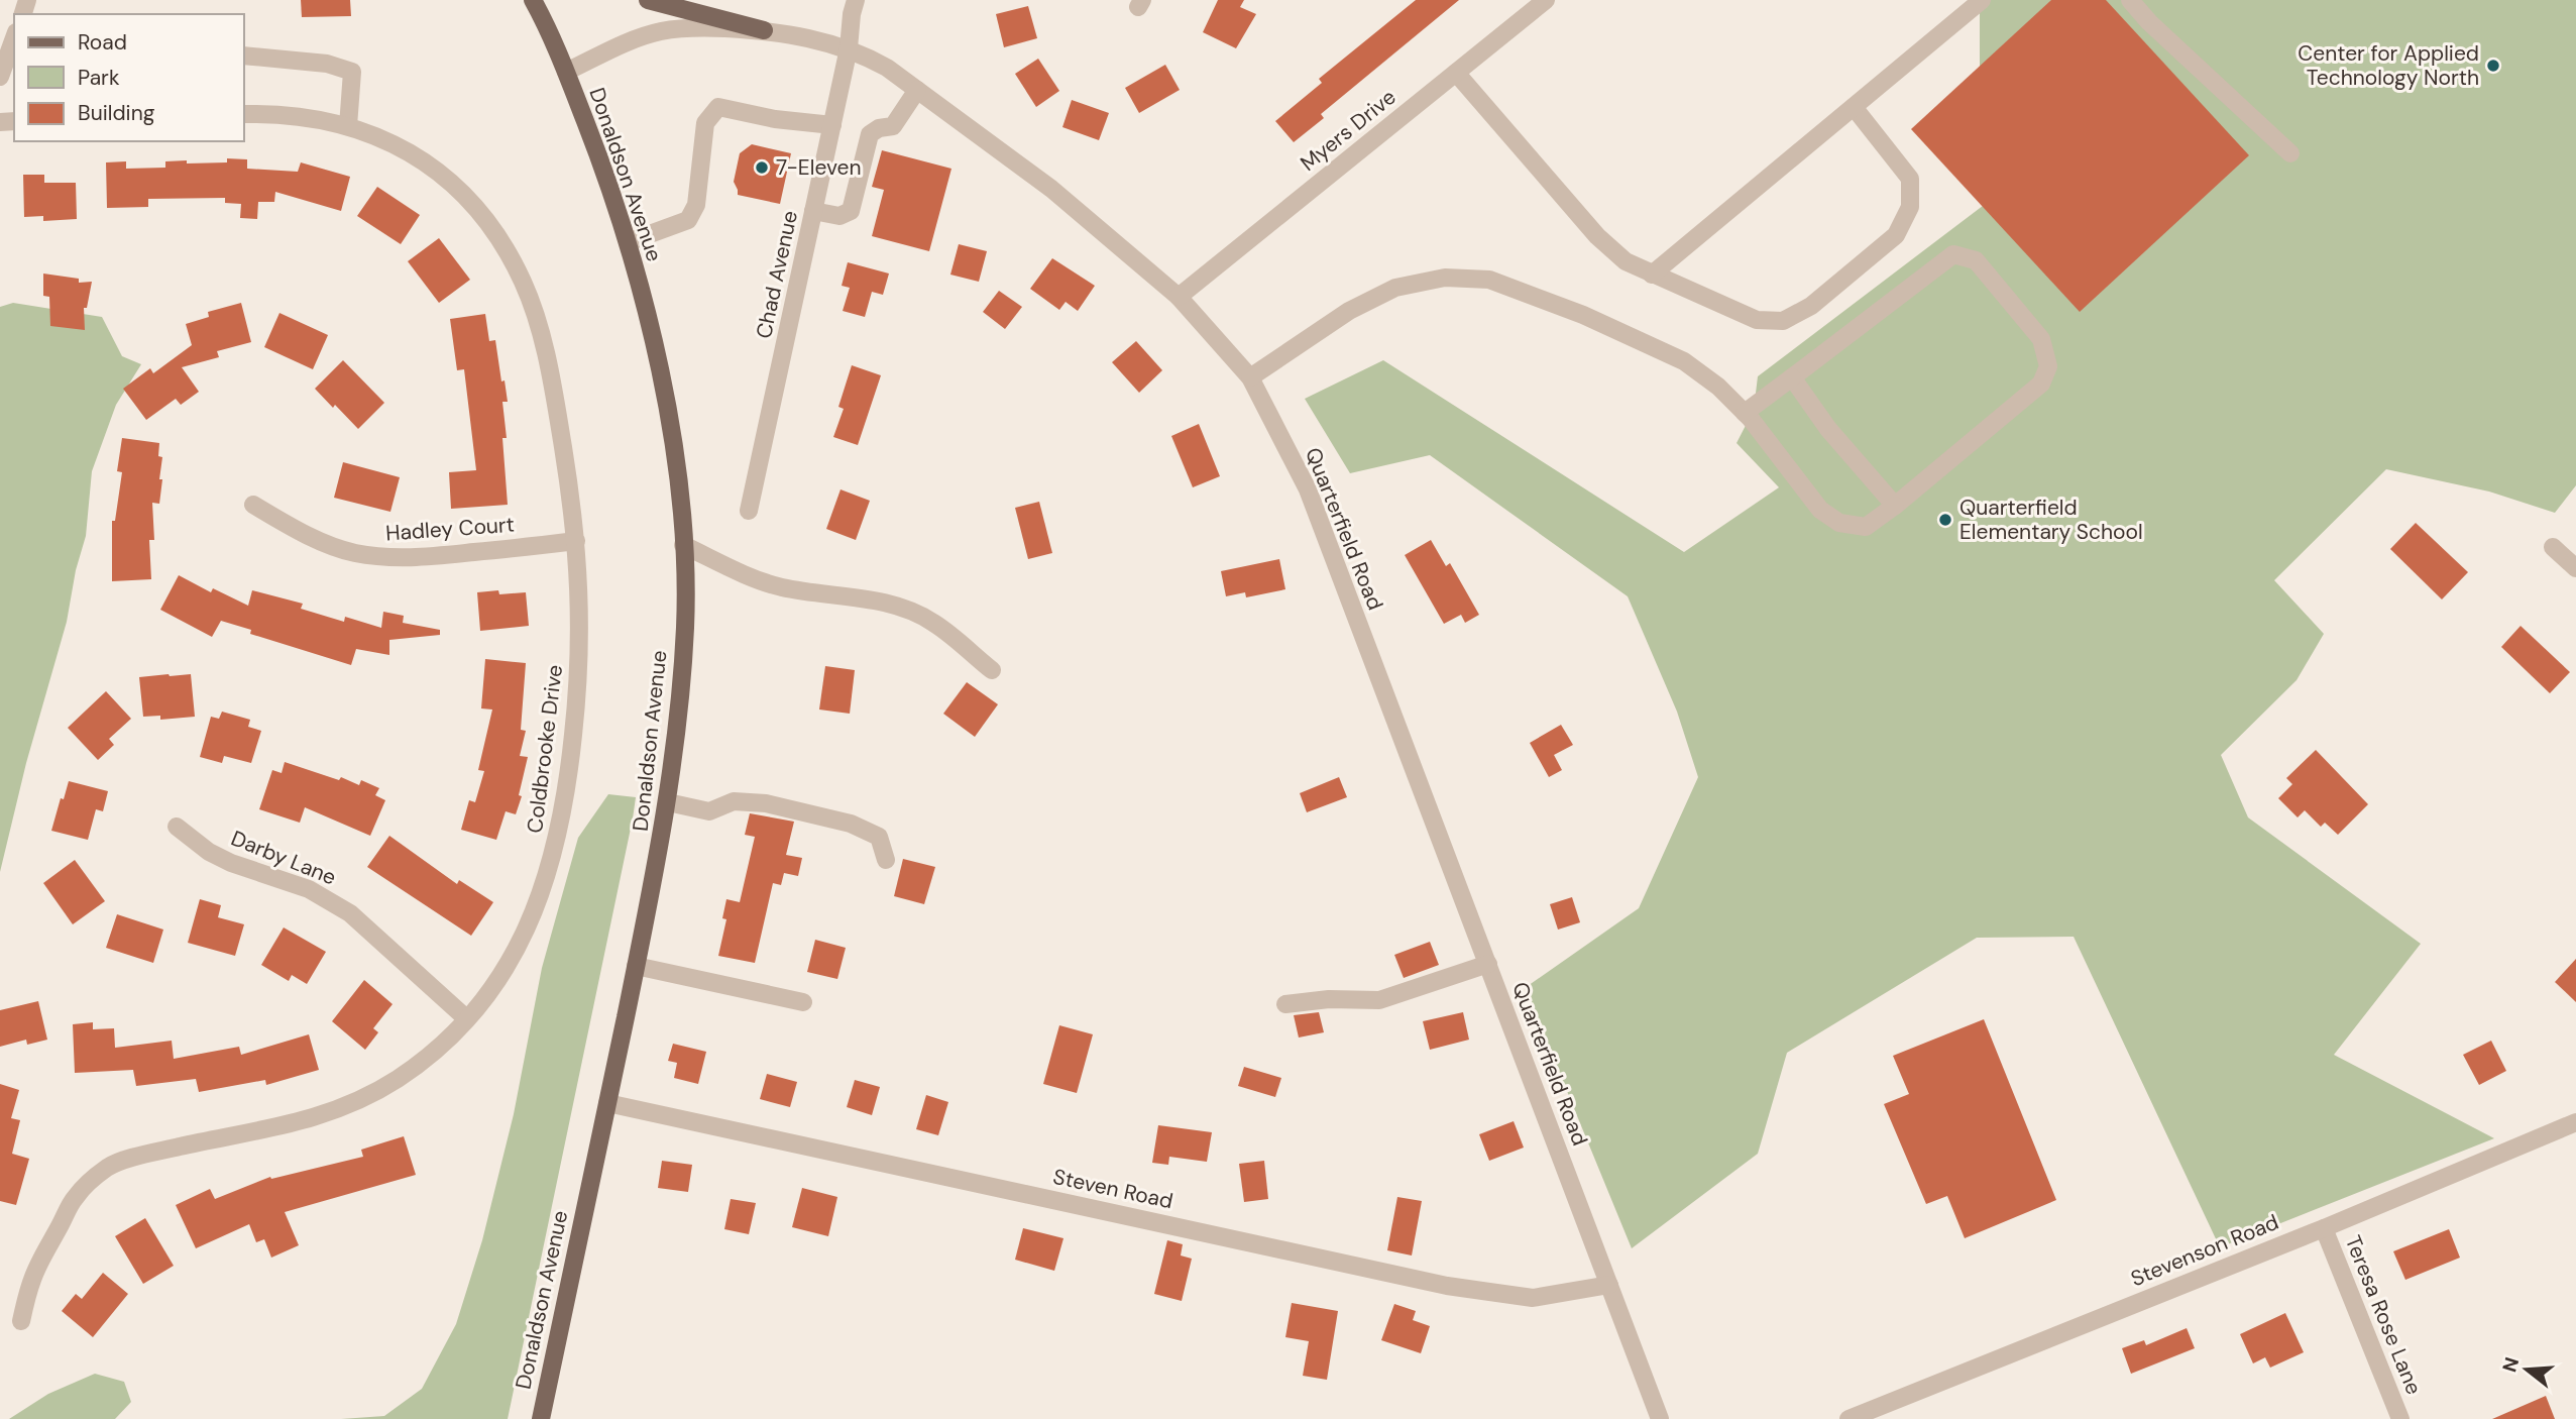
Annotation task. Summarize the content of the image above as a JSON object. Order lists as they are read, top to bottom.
{
  "streets": {
    "main road": ["Donaldson Avenue"],
    "street": [
      "Myers Drive",
      "Chad Avenue",
      "Hadley Court",
      "Quarterfield Road",
      "Coldbrooke Drive",
      "Darby Lane",
      "Steven Road",
      "Stevenson Road",
      "Teresa Rose Lane"
    ]
  },
  "crossings": [
    ["Myers Drive", "Quarterfield Road"],
    ["Donaldson Avenue", "Quarterfield Road"],
    ["Donaldson Avenue", "Steven Road"],
    ["Chad Avenue", "Quarterfield Road"],
    ["Hadley Court", "Coldbrooke Drive"],
    ["Quarterfield Road", "Steven Road"],
    ["Coldbrooke Drive", "Darby Lane"],
    ["Stevenson Road", "Teresa Rose Lane"]
  ],
  "places": ["Center for Applied Technology North", "7-Eleven", "Quarterfield Elementary School"],
  "legend": ["Road", "Park", "Building"],
  "north": "left"
}
